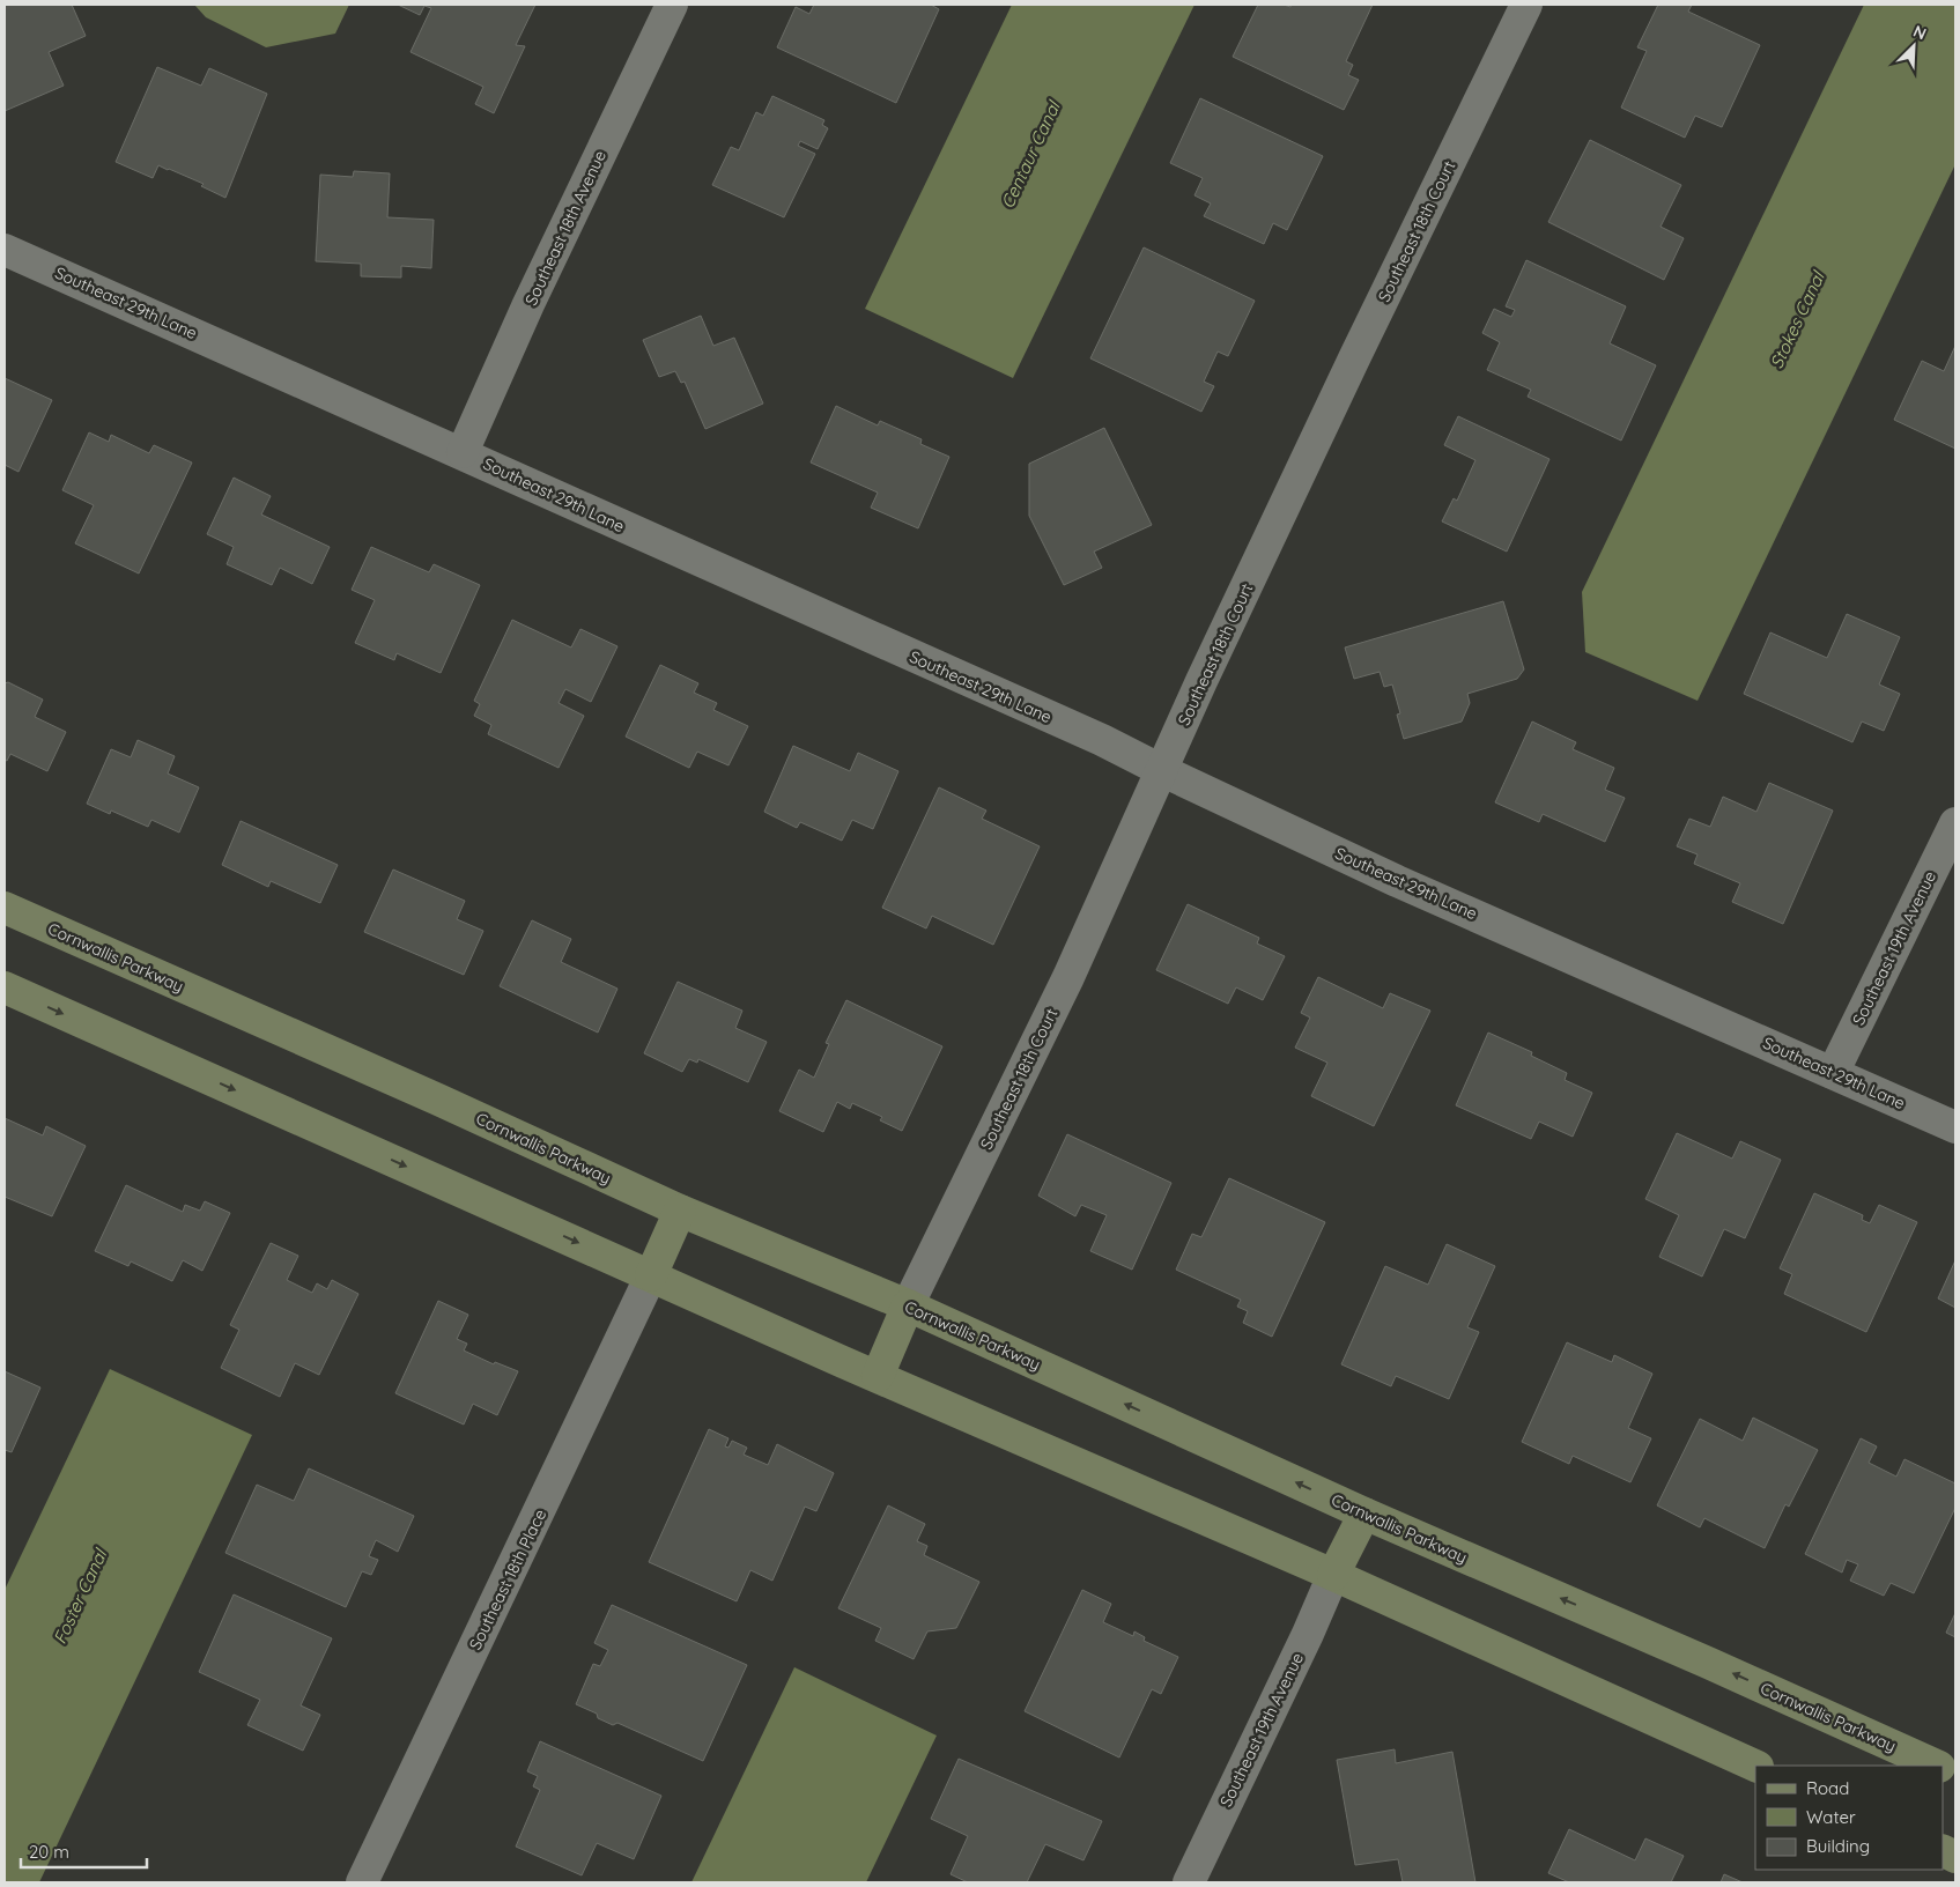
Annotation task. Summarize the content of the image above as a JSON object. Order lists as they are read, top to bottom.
{
  "streets": {
    "street": [
      "Southeast 18th Avenue",
      "Southeast 18th Court",
      "Southeast 29th Lane",
      "Southeast 19th Avenue",
      "Cornwallis Parkway",
      "Southeast 18th Place"
    ]
  },
  "crossings": [
    ["Southeast 18th Avenue", "Southeast 29th Lane"],
    ["Southeast 18th Court", "Southeast 29th Lane"],
    ["Southeast 18th Court", "Cornwallis Parkway"],
    ["Southeast 29th Lane", "Southeast 19th Avenue"]
  ],
  "water": ["Centaur Canal", "Stokes Canal", "Foster Canal"],
  "legend": ["Road", "Water", "Building"],
  "scale_bar": "20 m",
  "north": "top right"
}
